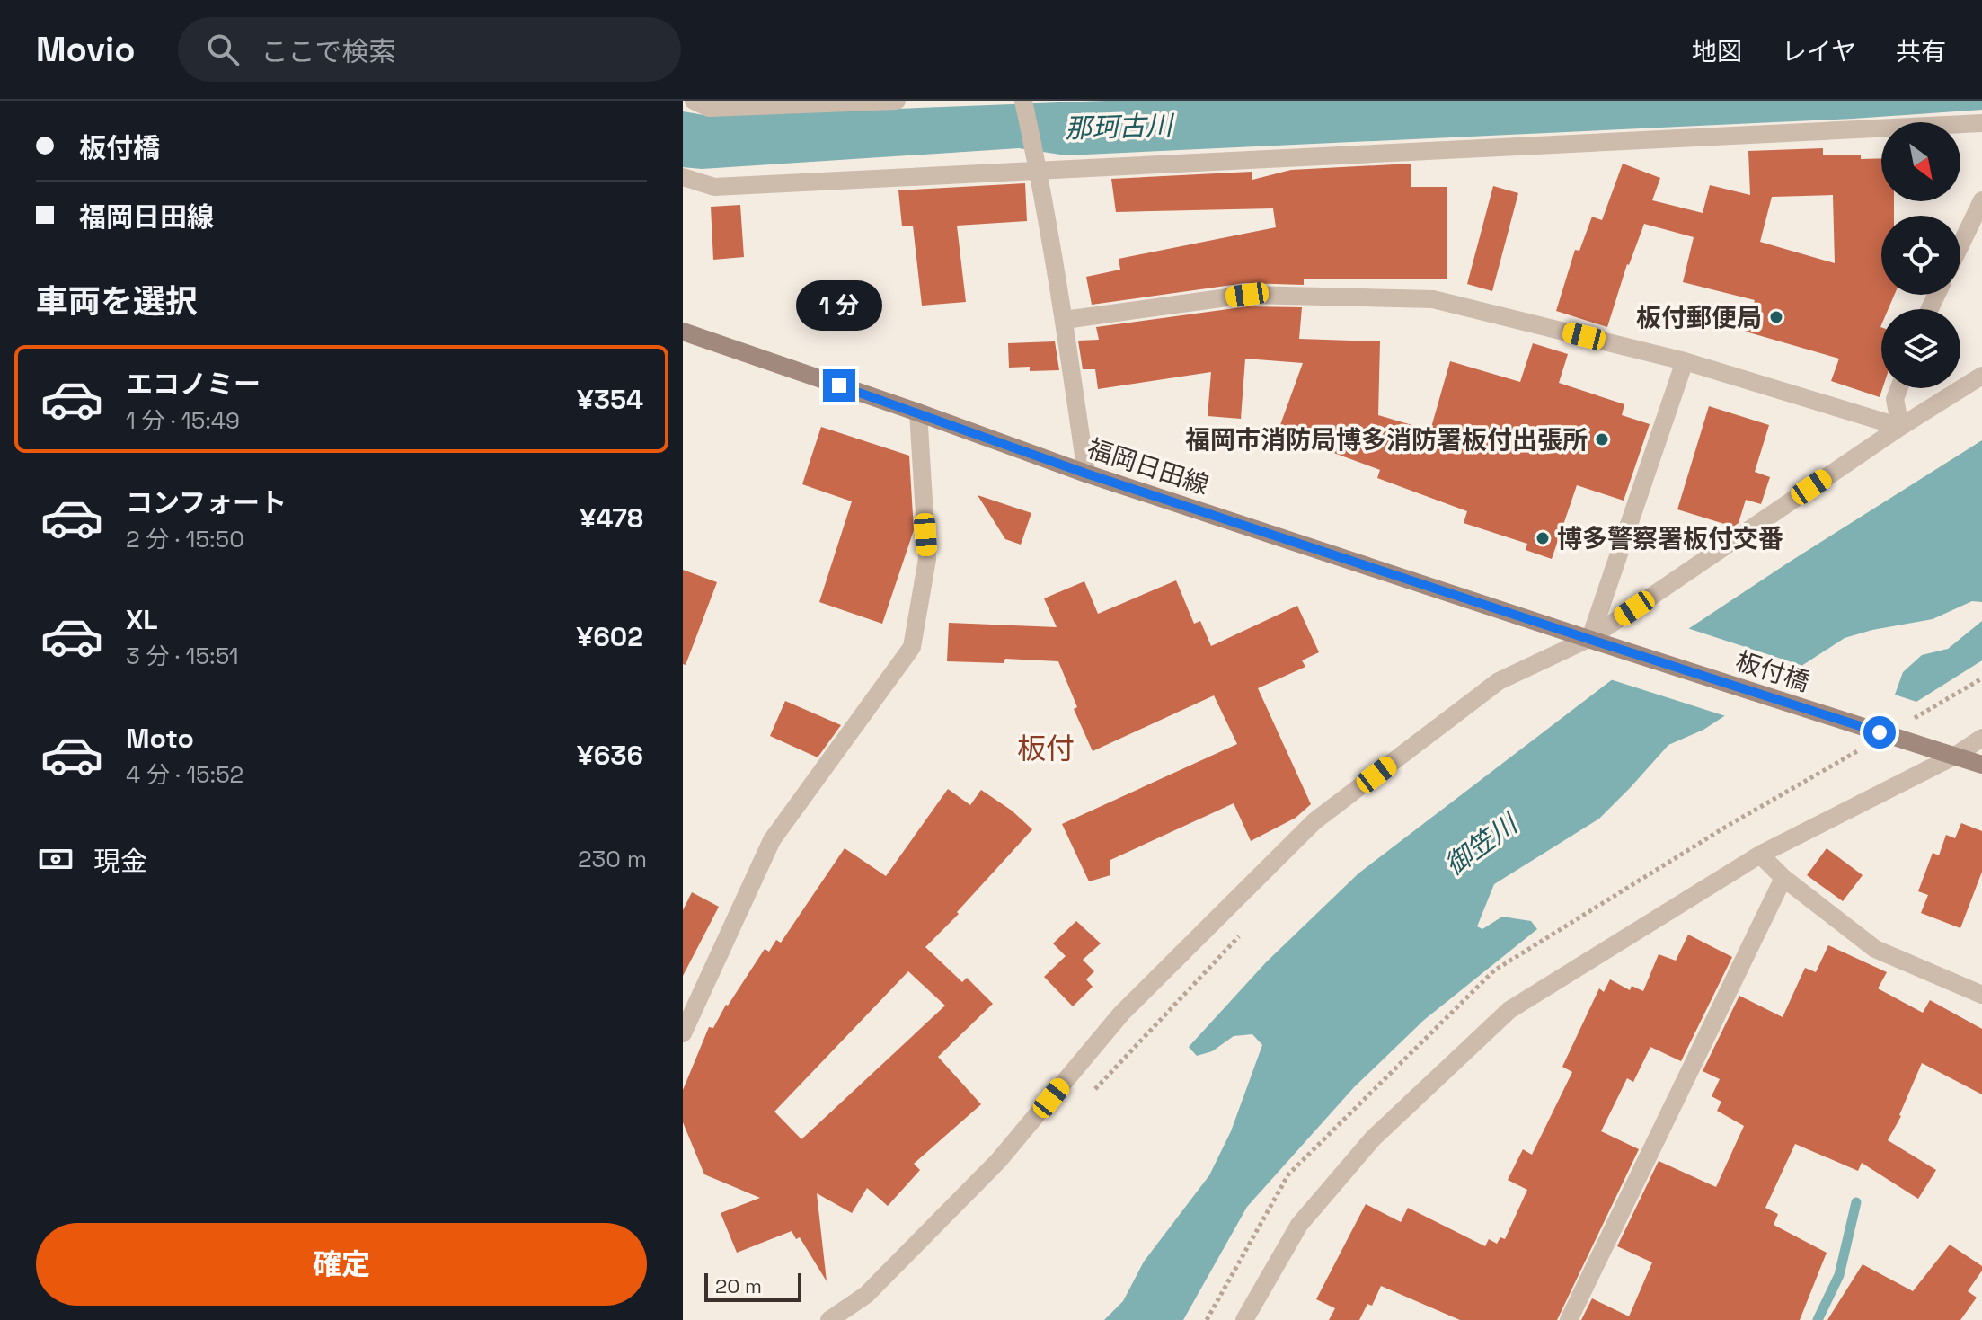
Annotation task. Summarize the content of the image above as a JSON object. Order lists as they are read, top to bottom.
{
  "streets": {
    "main road": ["福岡日田線", "板付橋"]
  },
  "crossings": [
    ["福岡日田線", "板付橋"]
  ],
  "districts": ["板付"],
  "water": ["那珂古川", "御笠川"],
  "places": ["板付郵便局", "福岡市消防局博多消防署板付出張所", "博多警察署板付交番"],
  "scale_bar": "20 m",
  "north": "bottom right",
  "page": {
    "header": "Movio",
    "search": "ここで検索",
    "nav": ["地図", "レイヤ", "共有"],
    "banner": ["板付橋", "福岡日田線"],
    "heading": "車両を選択",
    "bubble": "1 分",
    "list": [
      {
        "name": "エコノミー",
        "note": "1 分 · 15:49",
        "value": "¥354"
      },
      {
        "name": "コンフォート",
        "note": "2 分 · 15:50",
        "value": "¥478"
      },
      {
        "name": "XL",
        "note": "3 分 · 15:51",
        "value": "¥602"
      },
      {
        "name": "Moto",
        "note": "4 分 · 15:52",
        "value": "¥636"
      }
    ],
    "pay": ["現金", "230 m"],
    "buttons": "確定",
    "scale": "20 m"
  }
}
